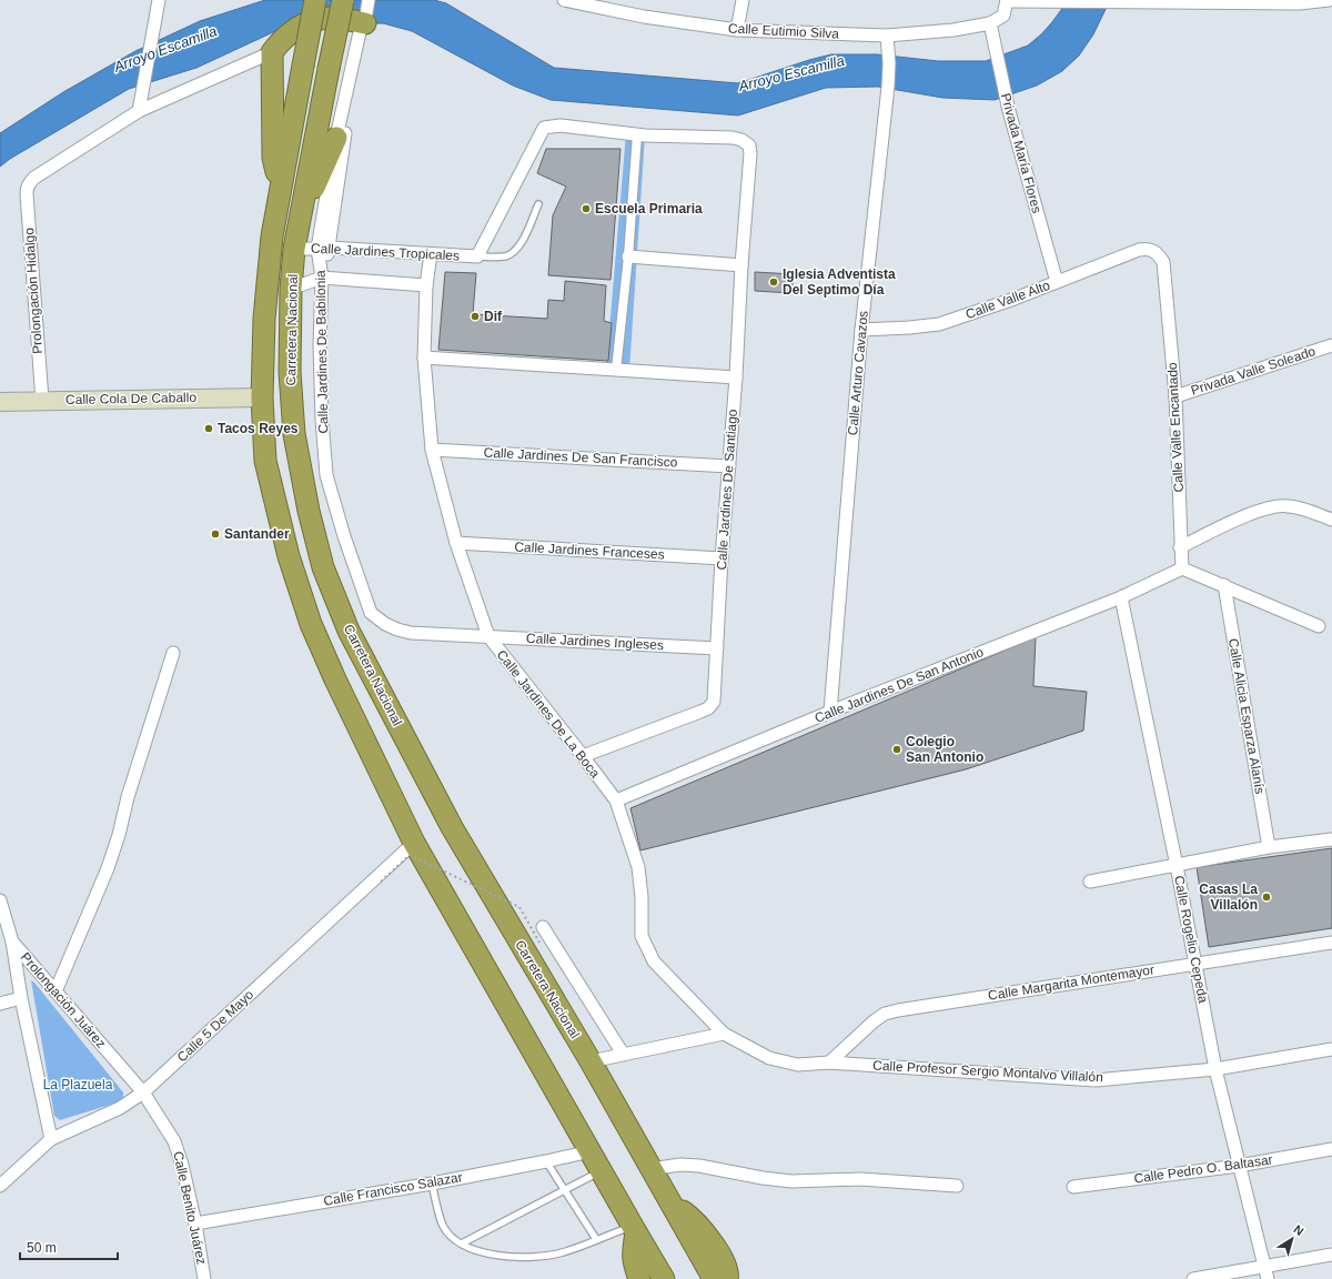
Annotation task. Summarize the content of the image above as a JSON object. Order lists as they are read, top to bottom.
{
  "streets": {
    "highway": ["Carretera Nacional"],
    "main road": ["Calle Cola De Caballo"],
    "street": [
      "Calle Eutimio Silva",
      "Privada María Flores",
      "Calle Jardines Tropicales",
      "Prolongación Hidalgo",
      "Calle Valle Alto",
      "Calle Jardines De Babilonia",
      "Privada Valle Soleado",
      "Calle Arturo Cavazos",
      "Calle Valle Encantado",
      "Calle Jardines De San Francisco",
      "Calle Jardines De Santiago",
      "Calle Jardines Franceses",
      "Calle Jardines Ingleses",
      "Calle Jardines De San Antonio",
      "Calle Jardines De La Boca",
      "Calle Alicia Esparza Alanís",
      "Calle Rogelio Cepeda",
      "Calle Margarita Montemayor",
      "Prolongación Juárez",
      "Calle 5 De Mayo",
      "Calle Profesor Sergio Montalvo Villalón",
      "Calle Pedro O. Baltasar",
      "Calle Francisco Salazar",
      "Calle Benito Juárez"
    ]
  },
  "crossings": [
    ["Calle Eutimio Silva", "Privada María Flores"],
    ["Calle Eutimio Silva", "Calle Arturo Cavazos"],
    ["Privada María Flores", "Calle Valle Alto"],
    ["Calle Jardines Tropicales", "Carretera Nacional"],
    ["Calle Jardines Tropicales", "Calle Jardines De Babilonia"],
    ["Calle Jardines Tropicales", "Calle Jardines De La Boca"],
    ["Prolongación Hidalgo", "Calle Cola De Caballo"],
    ["Calle Valle Alto", "Calle Arturo Cavazos"],
    ["Calle Valle Alto", "Calle Valle Encantado"],
    ["Carretera Nacional", "Calle Cola De Caballo"],
    ["Carretera Nacional", "Calle 5 De Mayo"],
    ["Carretera Nacional", "Calle Francisco Salazar"],
    ["Calle Jardines De Babilonia", "Calle Jardines Ingleses"],
    ["Privada Valle Soleado", "Calle Valle Encantado"],
    ["Calle Arturo Cavazos", "Calle Jardines De San Antonio"],
    ["Calle Valle Encantado", "Calle Jardines De San Antonio"],
    ["Calle Jardines De San Francisco", "Calle Jardines De Santiago"],
    ["Calle Jardines De San Francisco", "Calle Jardines De La Boca"],
    ["Calle Jardines De Santiago", "Calle Jardines Franceses"],
    ["Calle Jardines De Santiago", "Calle Jardines Ingleses"],
    ["Calle Jardines De Santiago", "Calle Jardines De La Boca"],
    ["Calle Jardines Franceses", "Calle Jardines De La Boca"],
    ["Calle Jardines Ingleses", "Calle Jardines De La Boca"],
    ["Calle Jardines De San Antonio", "Calle Jardines De La Boca"],
    ["Calle Jardines De San Antonio", "Calle Rogelio Cepeda"],
    ["Calle Jardines De La Boca", "Calle Margarita Montemayor"],
    ["Calle Jardines De La Boca", "Calle Profesor Sergio Montalvo Villalón"],
    ["Calle Rogelio Cepeda", "Calle Margarita Montemayor"],
    ["Calle Rogelio Cepeda", "Calle Profesor Sergio Montalvo Villalón"],
    ["Calle Rogelio Cepeda", "Calle Pedro O. Baltasar"],
    ["Calle Margarita Montemayor", "Calle Profesor Sergio Montalvo Villalón"],
    ["Prolongación Juárez", "Calle 5 De Mayo"],
    ["Prolongación Juárez", "Calle Benito Juárez"],
    ["Calle 5 De Mayo", "Calle Benito Juárez"],
    ["Calle Francisco Salazar", "Calle Benito Juárez"]
  ],
  "water": ["Arroyo Escamilla"],
  "parks": ["La Plazuela"],
  "places": [
    "Escuela Primaria",
    "Iglesia Adventista Del Septimo Día",
    "Dif",
    "Tacos Reyes",
    "Santander",
    "Colegio San Antonio",
    "Casas La Villalón"
  ],
  "scale_bar": "50 m",
  "north": "top right"
}
